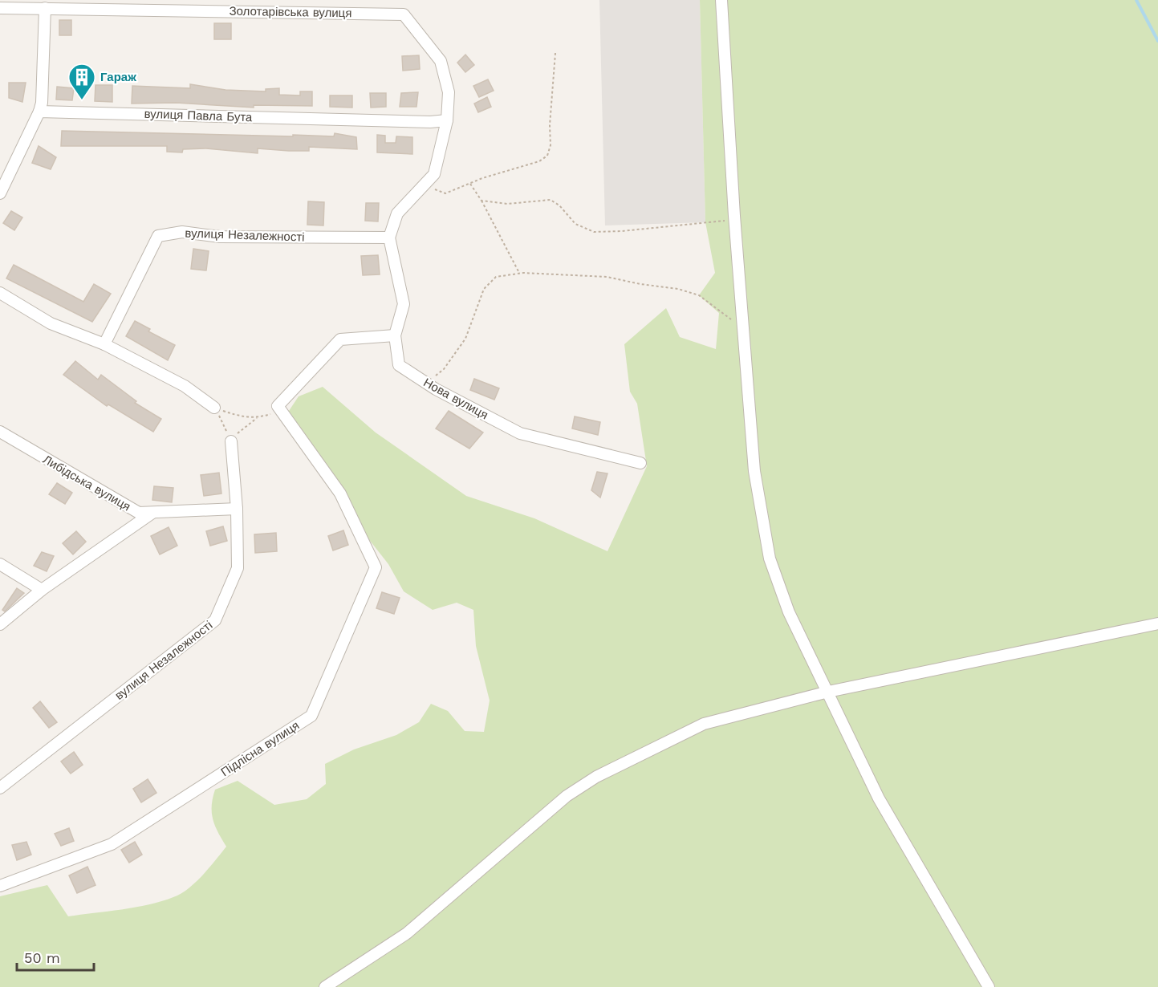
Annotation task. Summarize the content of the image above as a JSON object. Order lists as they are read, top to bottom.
{
  "streets": {
    "street": [
      "Золотарівська вулиця",
      "вулиця Павла Бута",
      "вулиця Незалежності",
      "Нова вулиця",
      "Либідська вулиця",
      "Підлісна вулиця"
    ]
  },
  "crossings": [
    ["Золотарівська вулиця", "вулиця Павла Бута"],
    ["вулиця Незалежності", "Нова вулиця"],
    ["вулиця Незалежності", "Либідська вулиця"]
  ],
  "places": {
    "building": ["Гараж"]
  },
  "scale_bar": "50 m"
}
